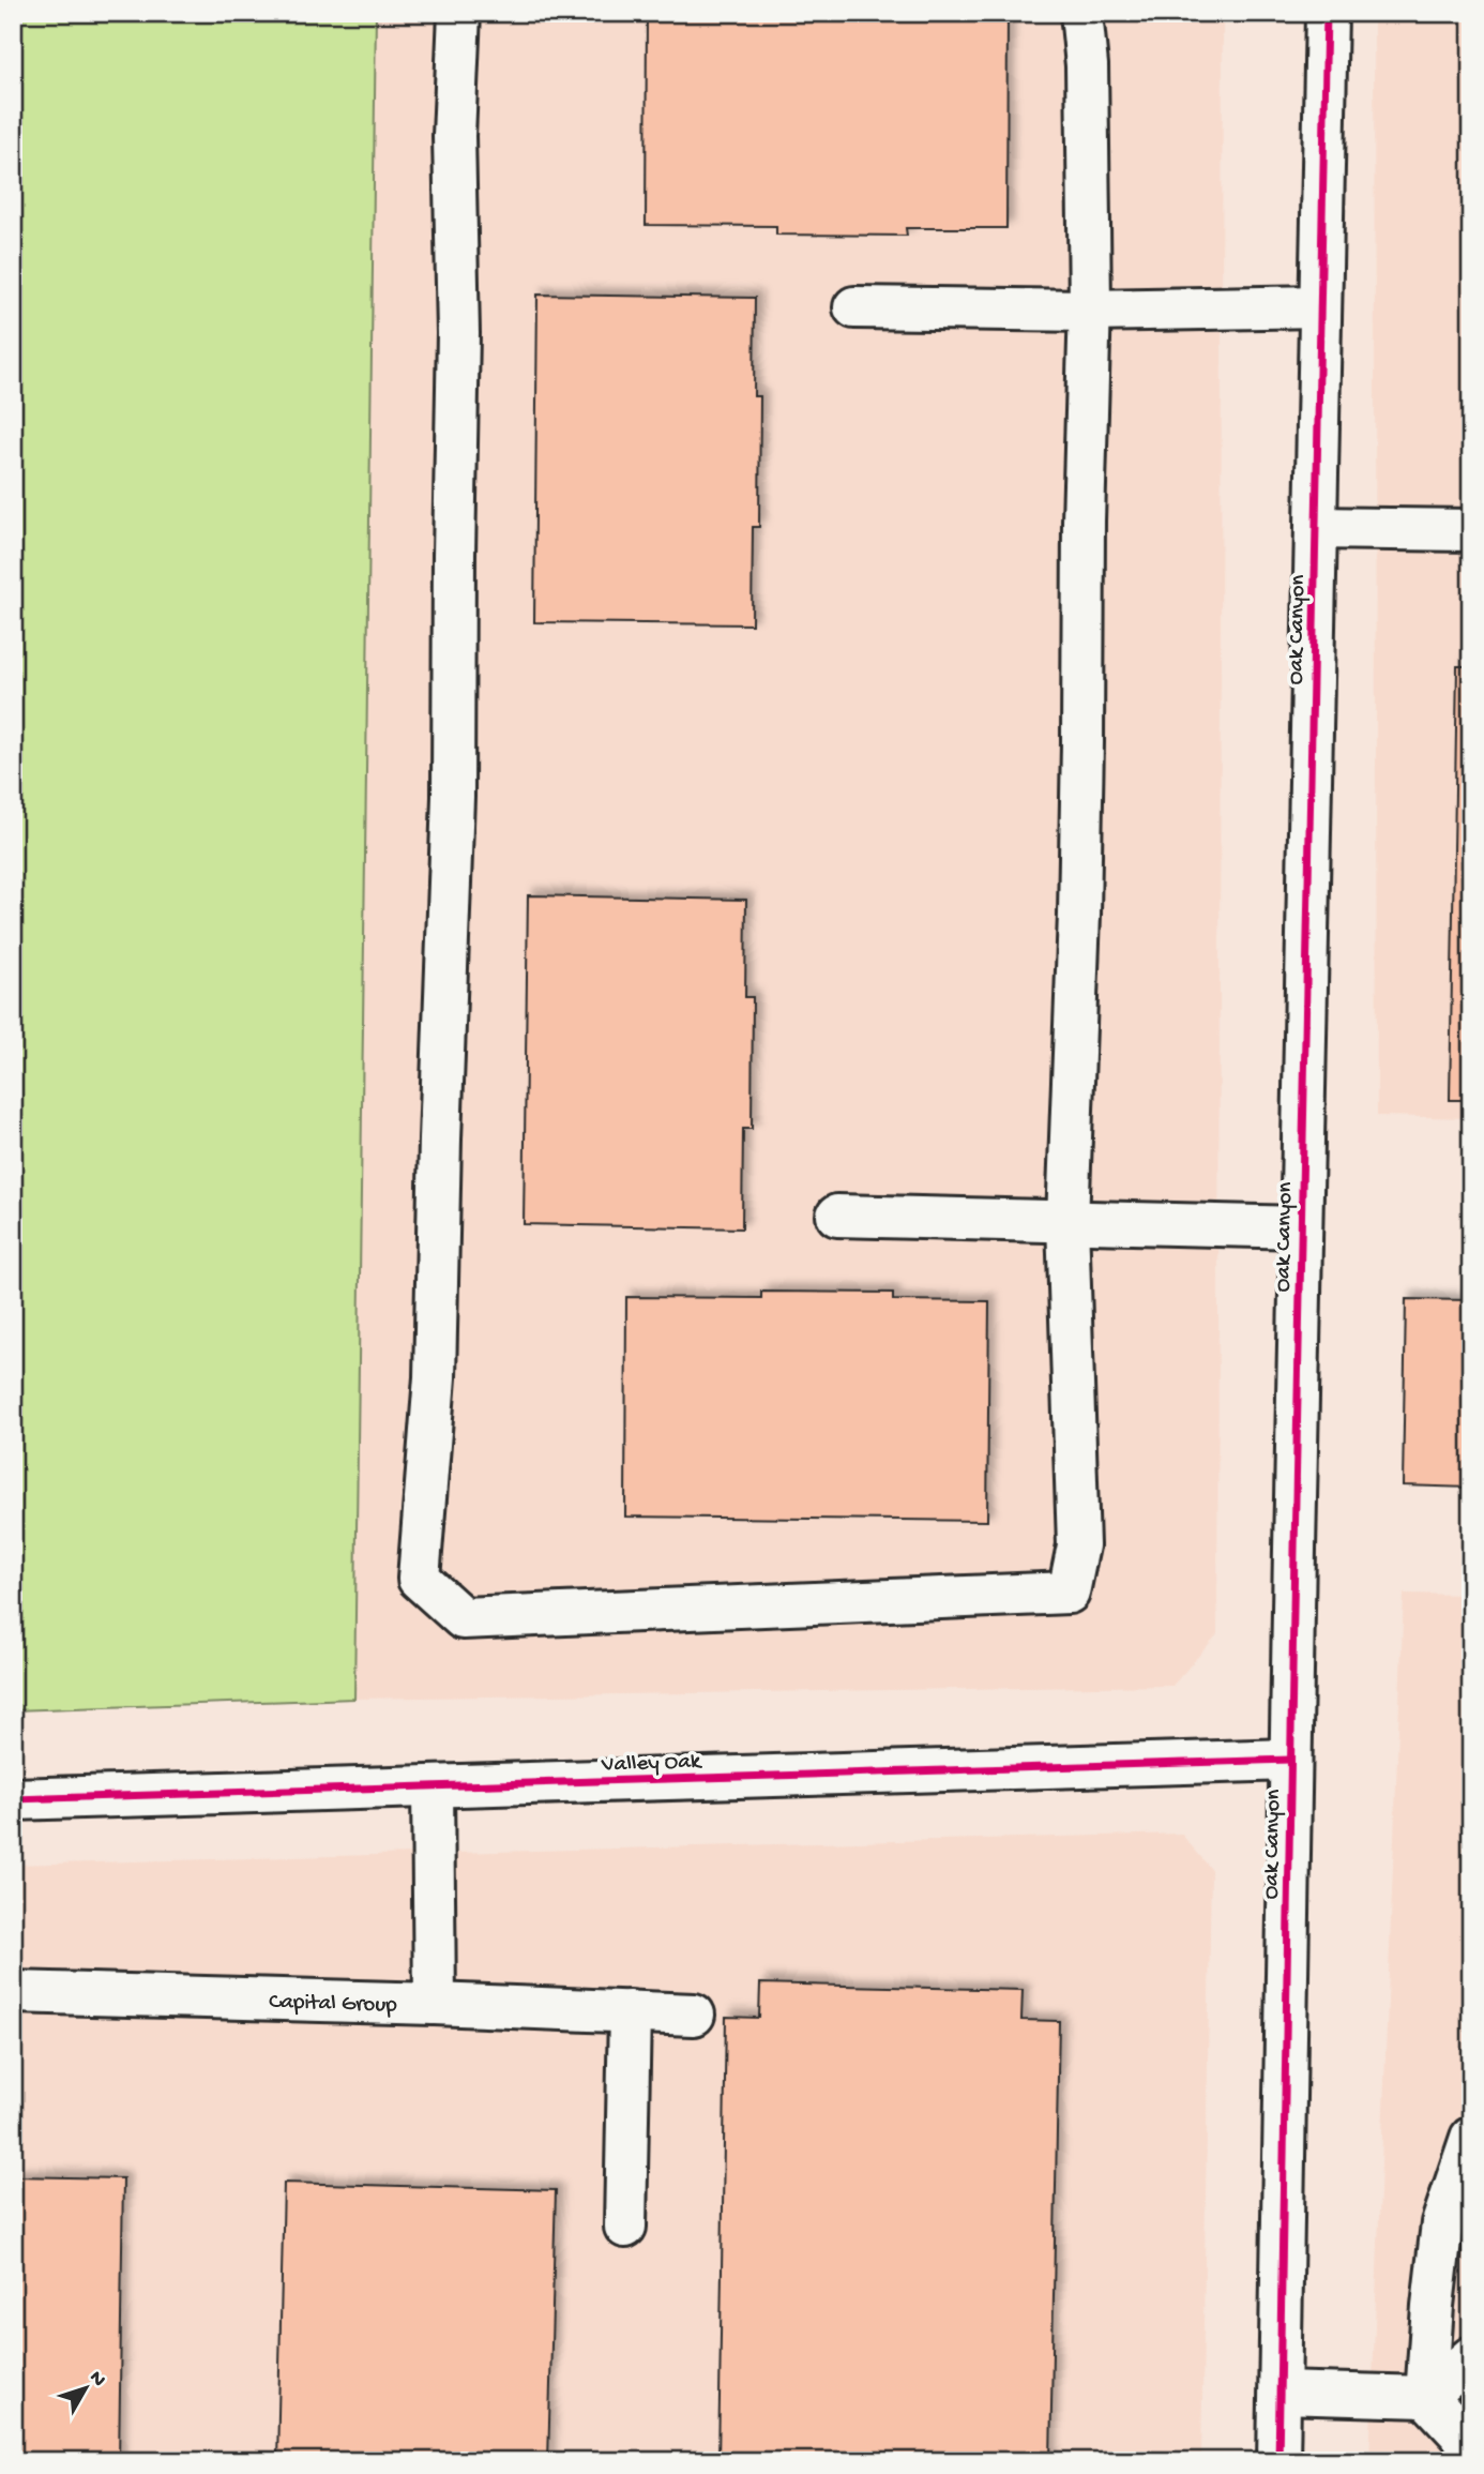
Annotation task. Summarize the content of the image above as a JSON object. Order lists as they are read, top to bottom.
{
  "streets": {
    "street": ["Oak Canyon", "Valley Oak", "Capital Group"]
  },
  "crossings": [
    ["Oak Canyon", "Valley Oak"]
  ],
  "north": "top right"
}
